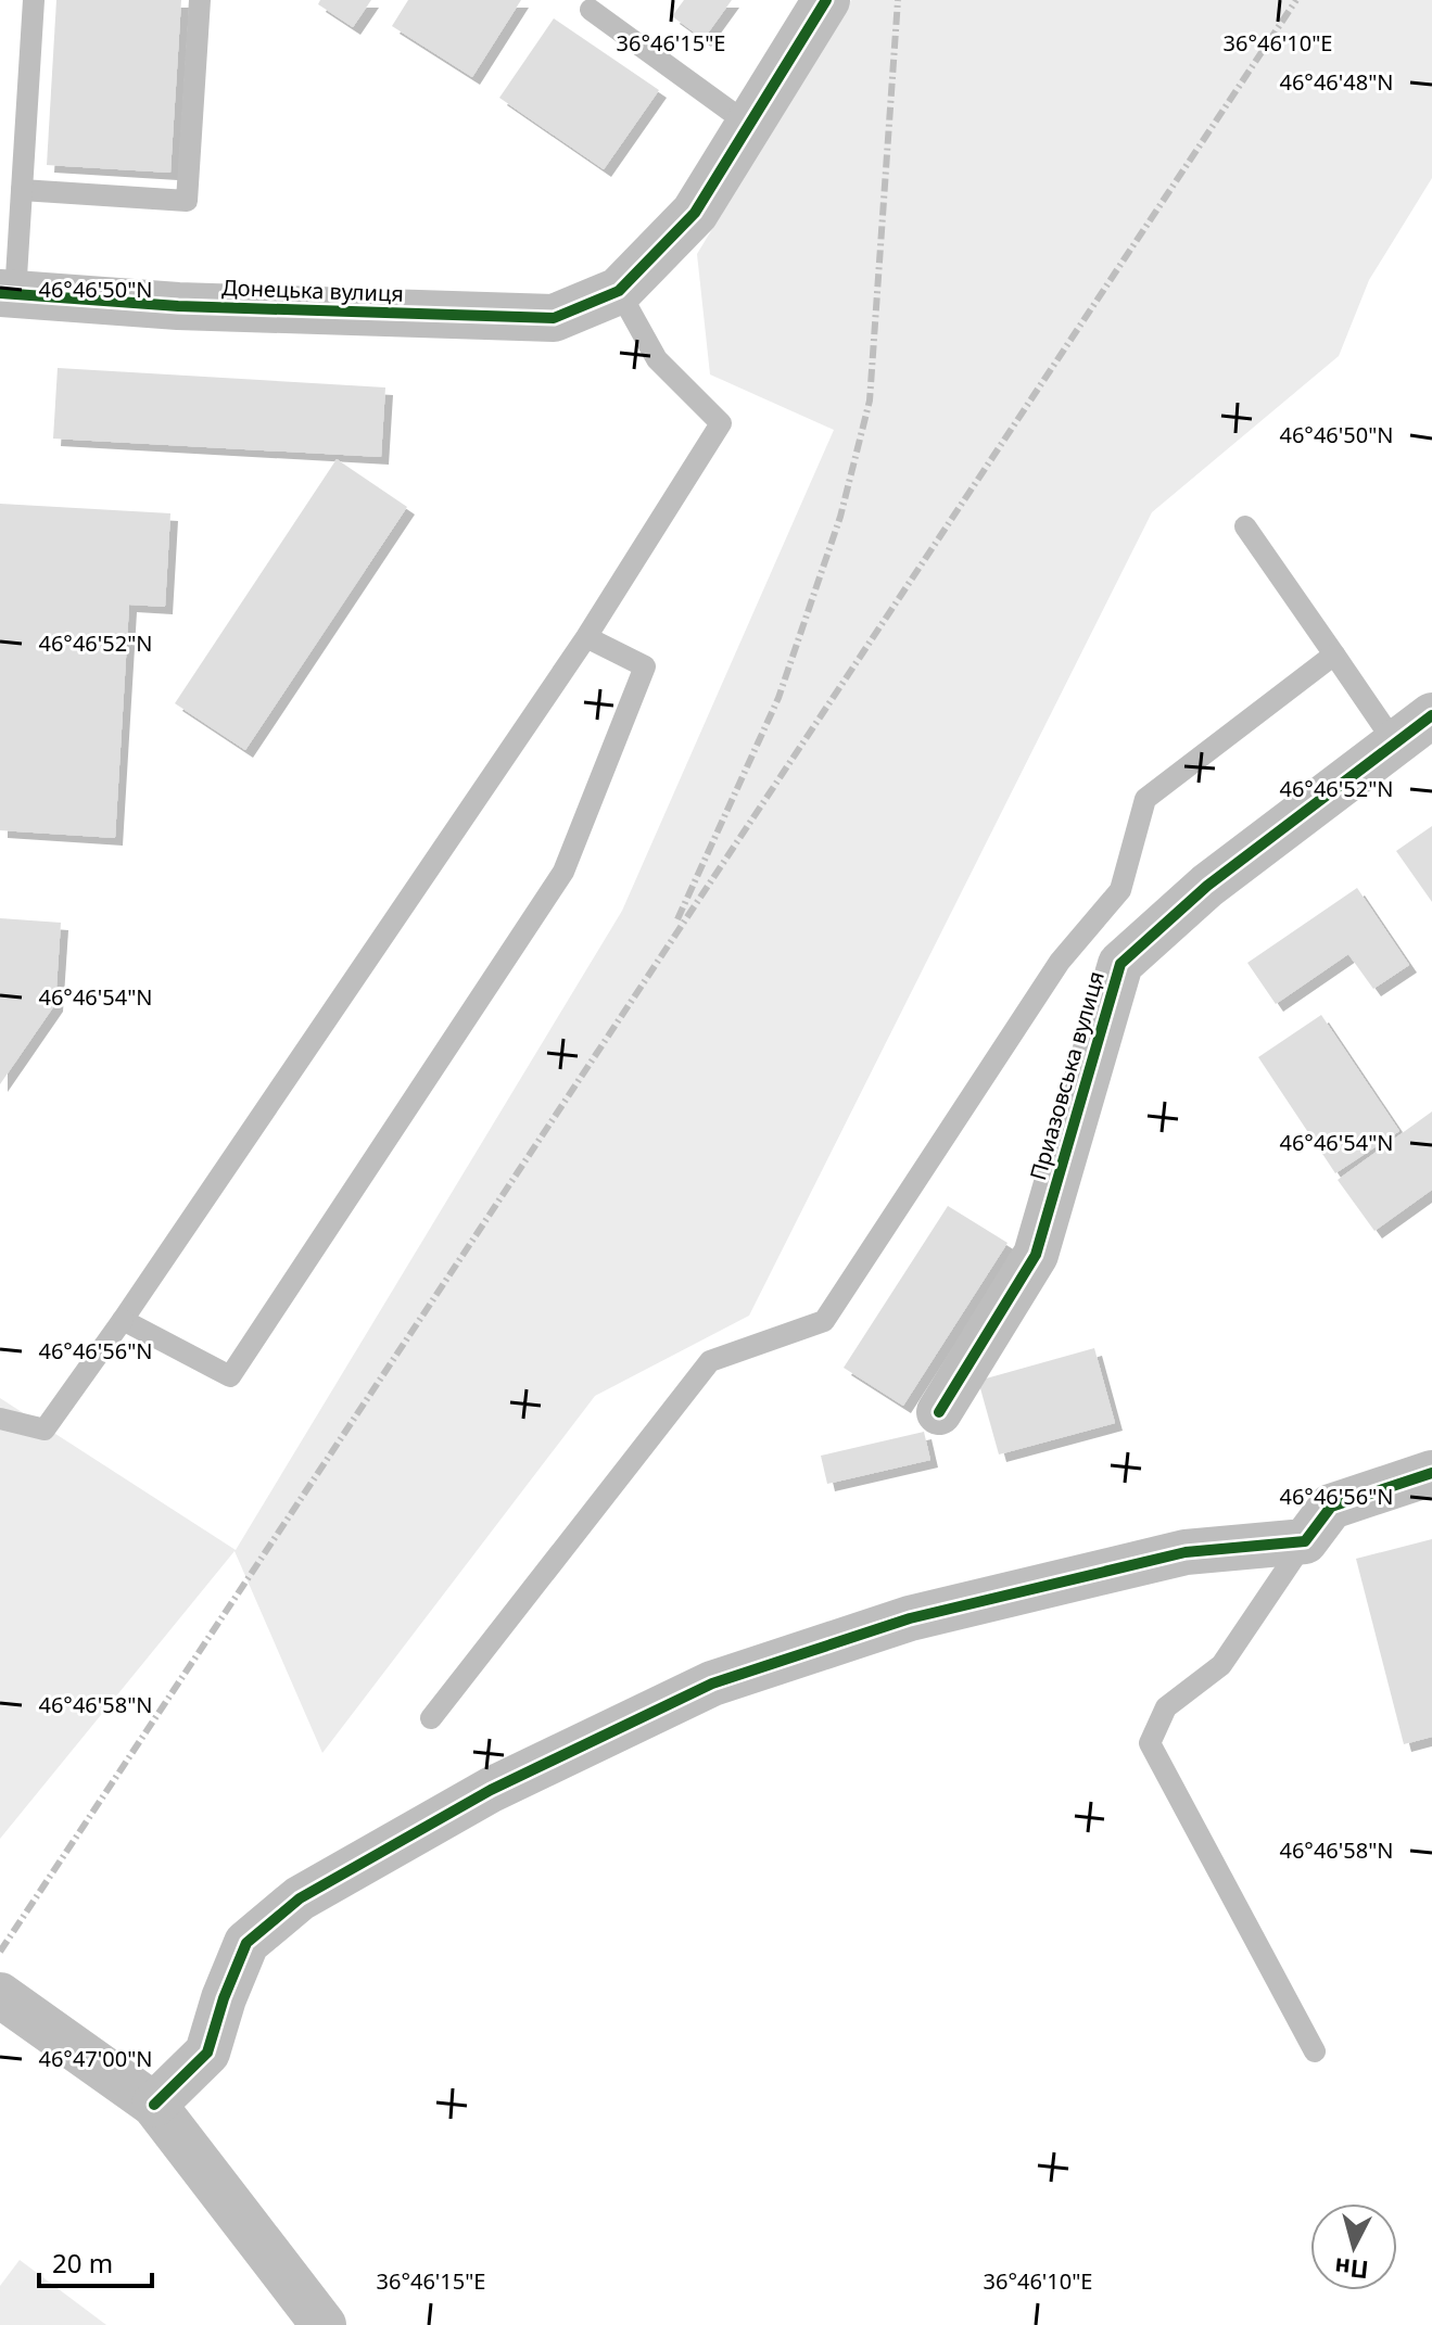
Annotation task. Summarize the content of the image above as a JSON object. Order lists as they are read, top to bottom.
{
  "streets": {
    "street": ["Донецька вулиця", "Приазовська вулиця"]
  },
  "scale_bar": "20 m",
  "north": "bottom",
  "coordinates": [
    "36°46'15\"E",
    "36°46'10\"E",
    "46°46'48\"N",
    "46°46'50\"N",
    "46°46'52\"N",
    "46°46'54\"N",
    "46°46'56\"N",
    "46°46'58\"N",
    "46°47'00\"N"
  ]
}
